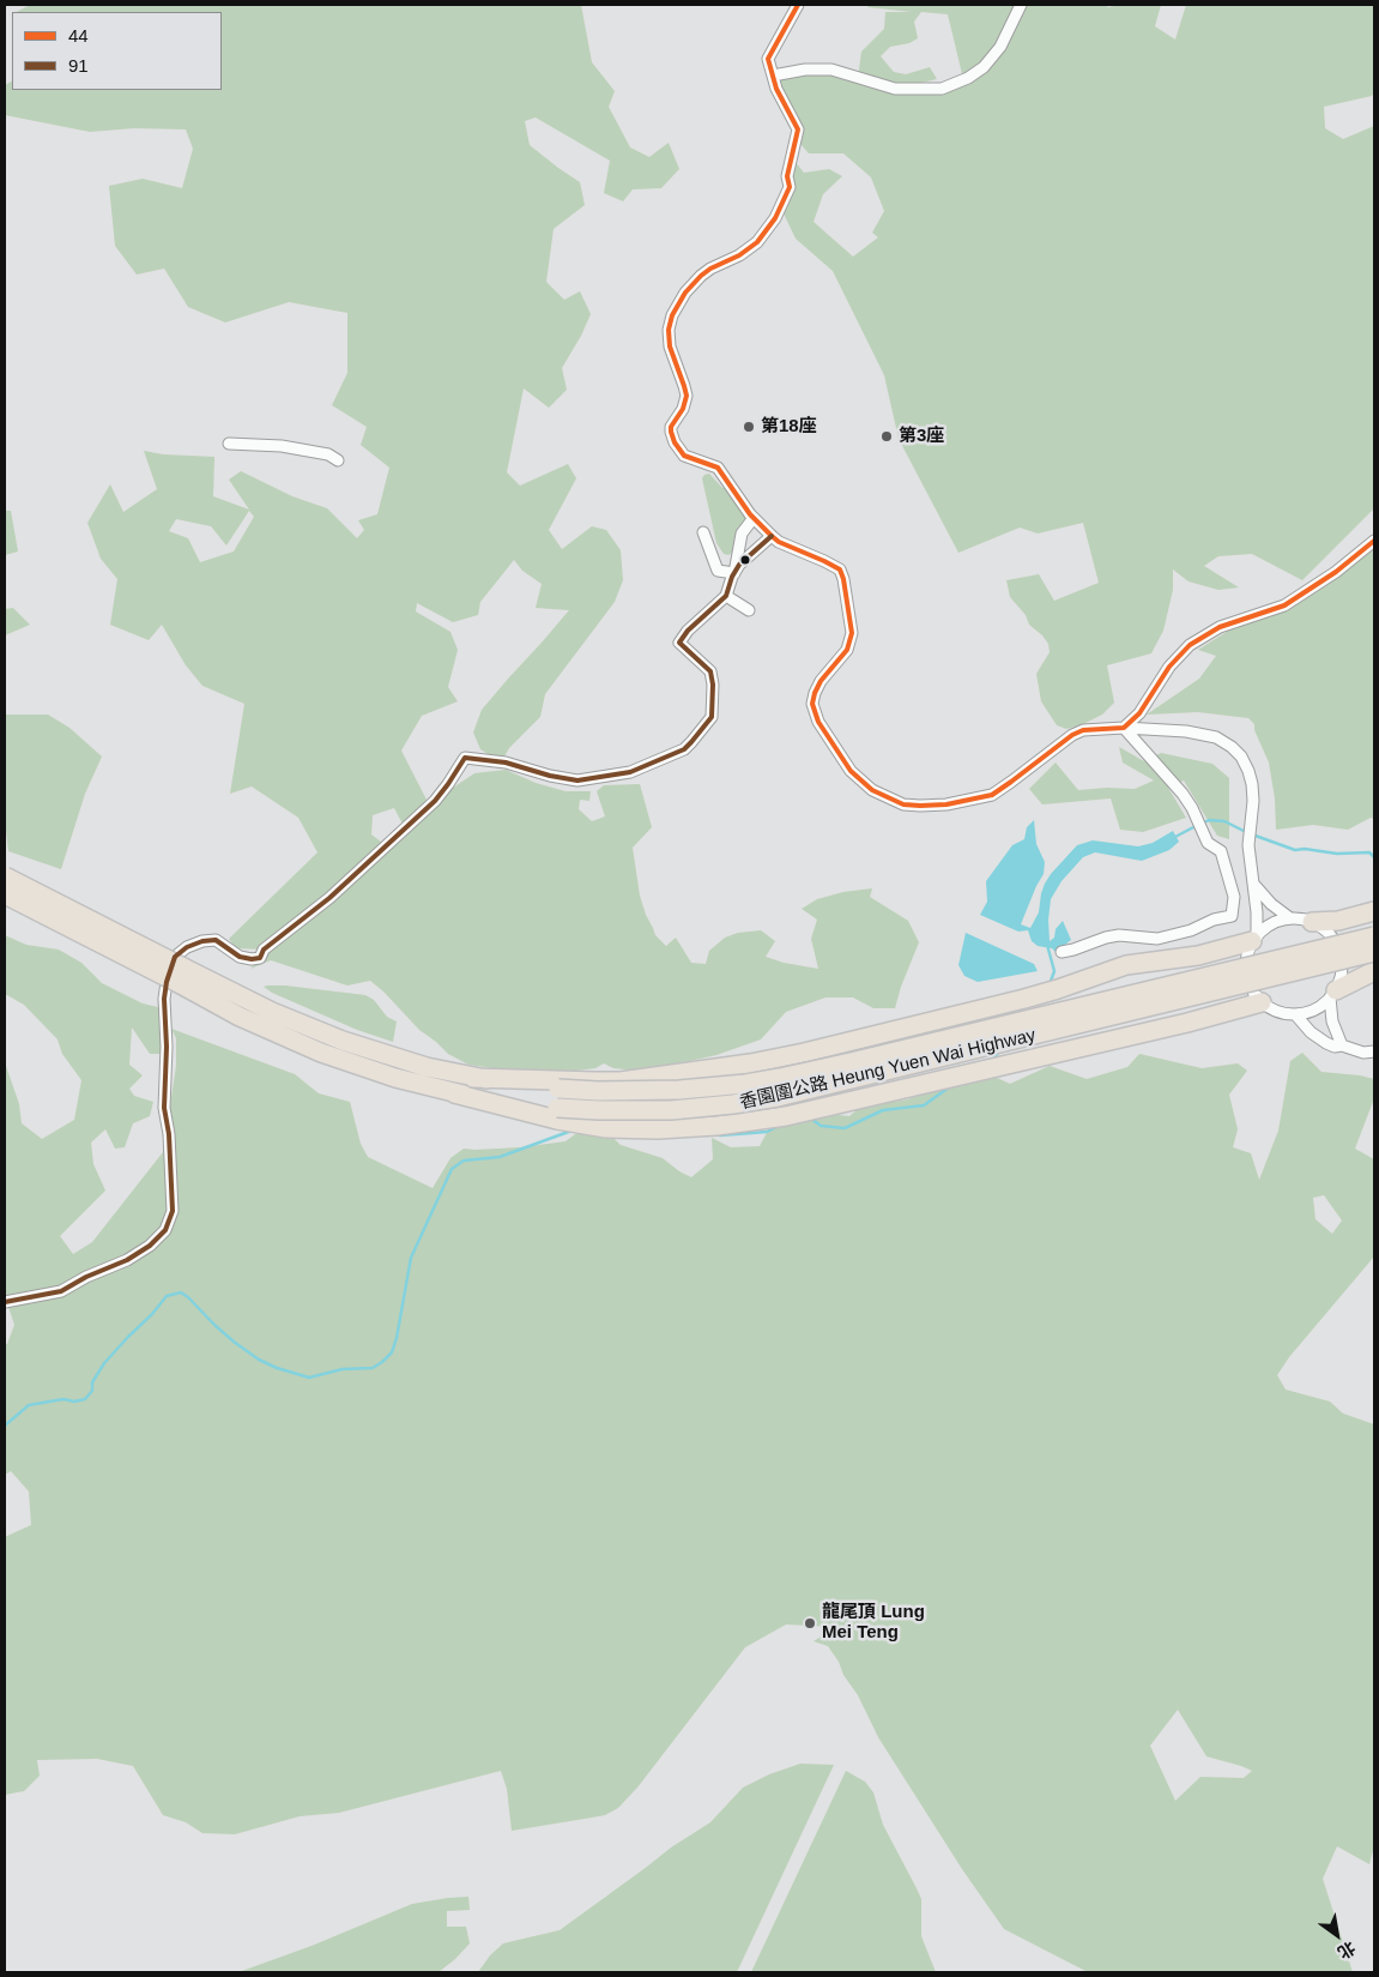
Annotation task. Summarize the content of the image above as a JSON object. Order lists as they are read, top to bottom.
{
  "streets": {
    "highway": ["香園圍公路 Heung Yuen Wai Highway"]
  },
  "places": ["第18座", "第3座", "龍尾頂 Lung Mei Teng"],
  "lines": ["transit line 44", "transit line 91"],
  "legend": ["44", "91"],
  "north": "bottom right"
}
